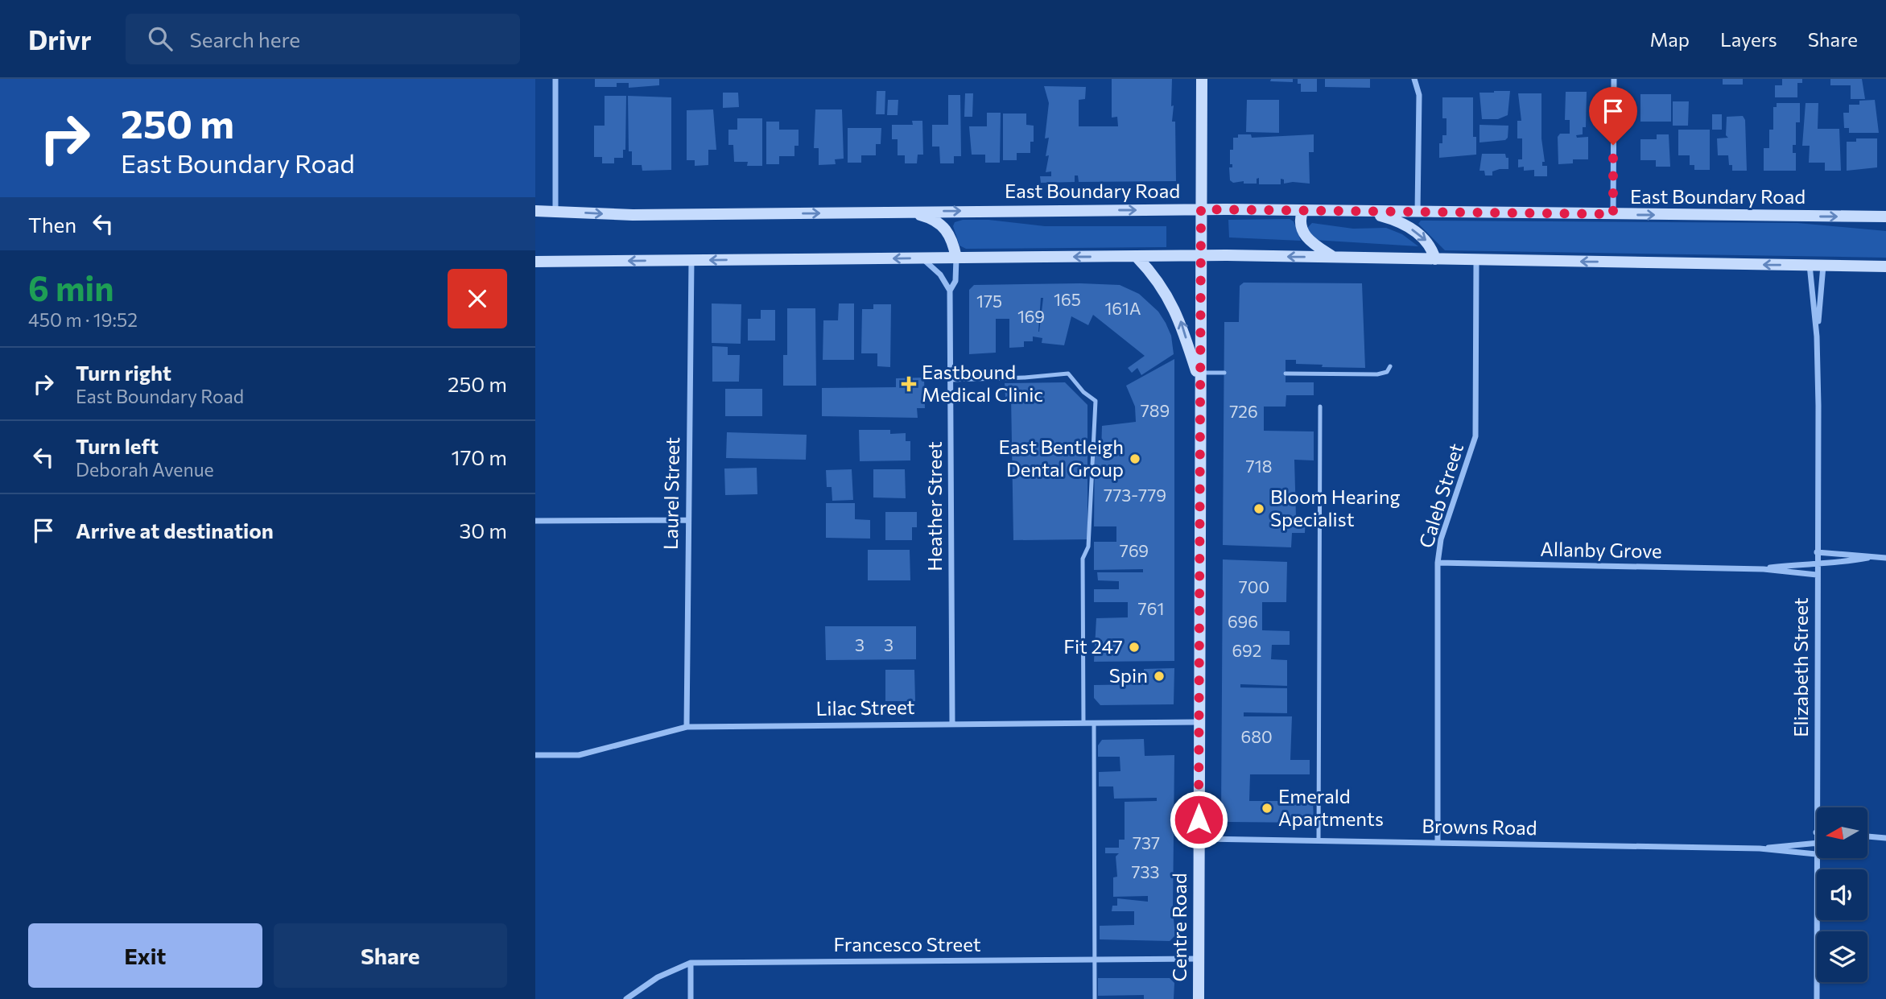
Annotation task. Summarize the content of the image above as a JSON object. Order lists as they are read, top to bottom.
{
  "streets": {
    "main road": ["East Boundary Road", "Centre Road"],
    "street": [
      "Laurel Street",
      "Caleb Street",
      "Heather Street",
      "Allanby Grove",
      "Elizabeth Street",
      "Lilac Street",
      "Browns Road",
      "Francesco Street"
    ]
  },
  "crossings": [
    ["East Boundary Road", "Centre Road"],
    ["Laurel Street", "Lilac Street"],
    ["Caleb Street", "Allanby Grove"],
    ["Caleb Street", "Browns Road"],
    ["Heather Street", "Lilac Street"],
    ["Allanby Grove", "Elizabeth Street"],
    ["Elizabeth Street", "Browns Road"],
    ["Lilac Street", "Centre Road"],
    ["Browns Road", "Centre Road"],
    ["Centre Road", "Francesco Street"]
  ],
  "places": {
    "health": ["Eastbound Medical Clinic"],
    "other": [
      "East Bentleigh Dental Group",
      "Bloom Hearing Specialist",
      "Fit 247",
      "Spin",
      "Emerald Apartments"
    ]
  },
  "house_numbers": [
    "165",
    "175",
    "161A",
    "169",
    "789",
    "726",
    "718",
    "773-779",
    "769",
    "700",
    "761",
    "696",
    "3",
    "3",
    "692",
    "680",
    "737",
    "733"
  ],
  "north": "left",
  "page": {
    "header": "Drivr",
    "search": "Search here",
    "nav": ["Map", "Layers", "Share"],
    "turn": ["250 m", "East Boundary Road"],
    "then": "Then",
    "heading": ["6 min", "450 m · 19:52"],
    "list": [
      {
        "name": "Turn right",
        "note": "East Boundary Road",
        "value": "250 m"
      },
      {
        "name": "Turn left",
        "note": "Deborah Avenue",
        "value": "170 m"
      },
      {
        "name": "Arrive at destination",
        "value": "30 m"
      }
    ],
    "buttons": ["Exit", "Share"]
  }
}
